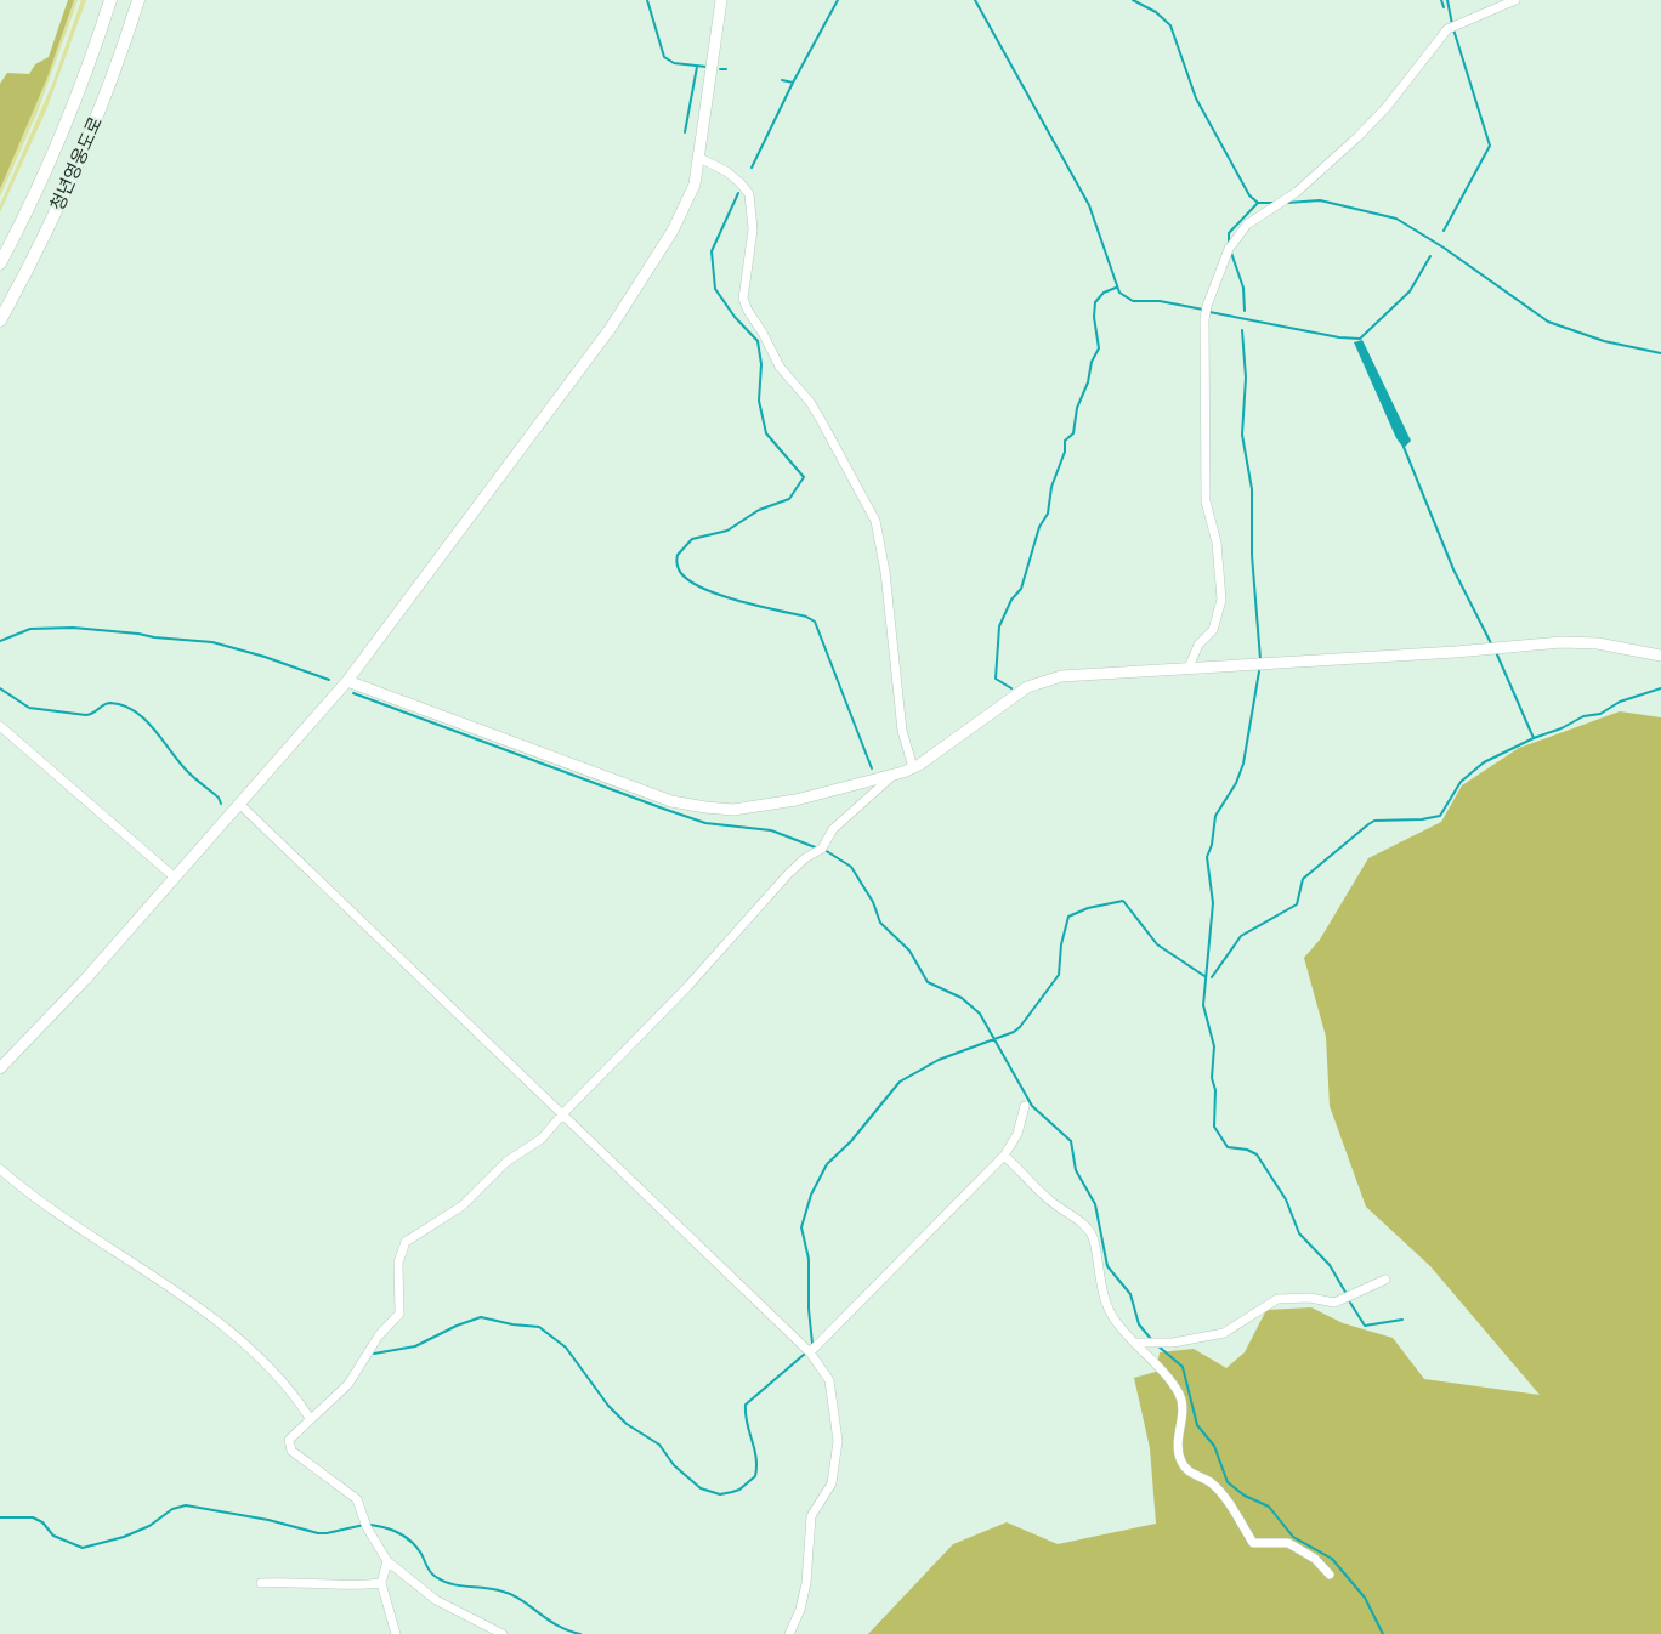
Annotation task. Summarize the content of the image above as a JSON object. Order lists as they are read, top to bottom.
{
  "streets": {
    "highway": ["청년영웅도로"]
  }
}
